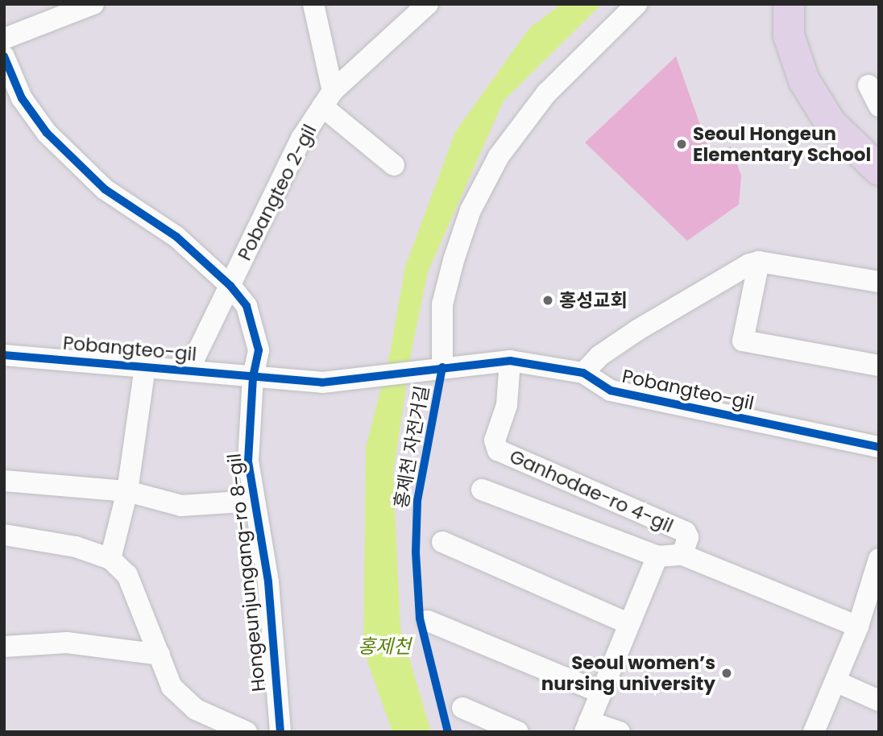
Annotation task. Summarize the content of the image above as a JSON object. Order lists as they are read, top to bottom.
{
  "streets": {
    "street": [
      "Pobangteo 2-gil",
      "Pobangteo-gil",
      "Ganhodae-ro 4-gil",
      "Hongeunjungang-ro 8-gil"
    ],
    "cycle path": ["홍제천 자전거길"]
  },
  "crossings": [
    ["Pobangteo 2-gil", "Pobangteo-gil"],
    ["Pobangteo-gil", "Ganhodae-ro 4-gil"],
    ["Pobangteo-gil", "Hongeunjungang-ro 8-gil"]
  ],
  "water": ["홍제천"],
  "places": ["Seoul Hongeun Elementary School", "홍성교회", "Seoul women’s nursing university"]
}
